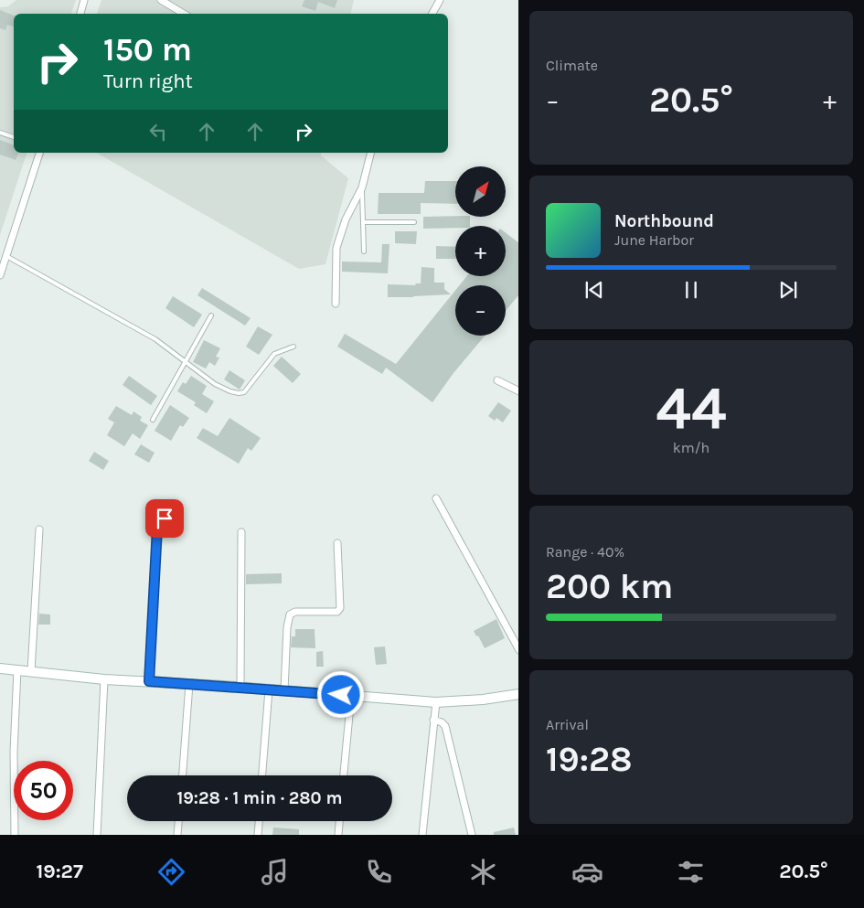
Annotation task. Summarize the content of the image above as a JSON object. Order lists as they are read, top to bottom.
{
  "north": "top right",
  "page": {
    "tile": [
      "Climate",
      ["44", "km/h"],
      ["Range · 40%", "200 km"],
      ["Arrival", "19:28"]
    ],
    "turn": ["150 m", "Turn right"],
    "heat": ["−", "20.5°", "+"],
    "map_buttons": ["+", "−"],
    "song": ["Northbound", "June Harbor"],
    "limit": "50",
    "trip": "19:28 · 1 min · 280 m",
    "tabs": ["19:27", "20.5°"]
  }
}
